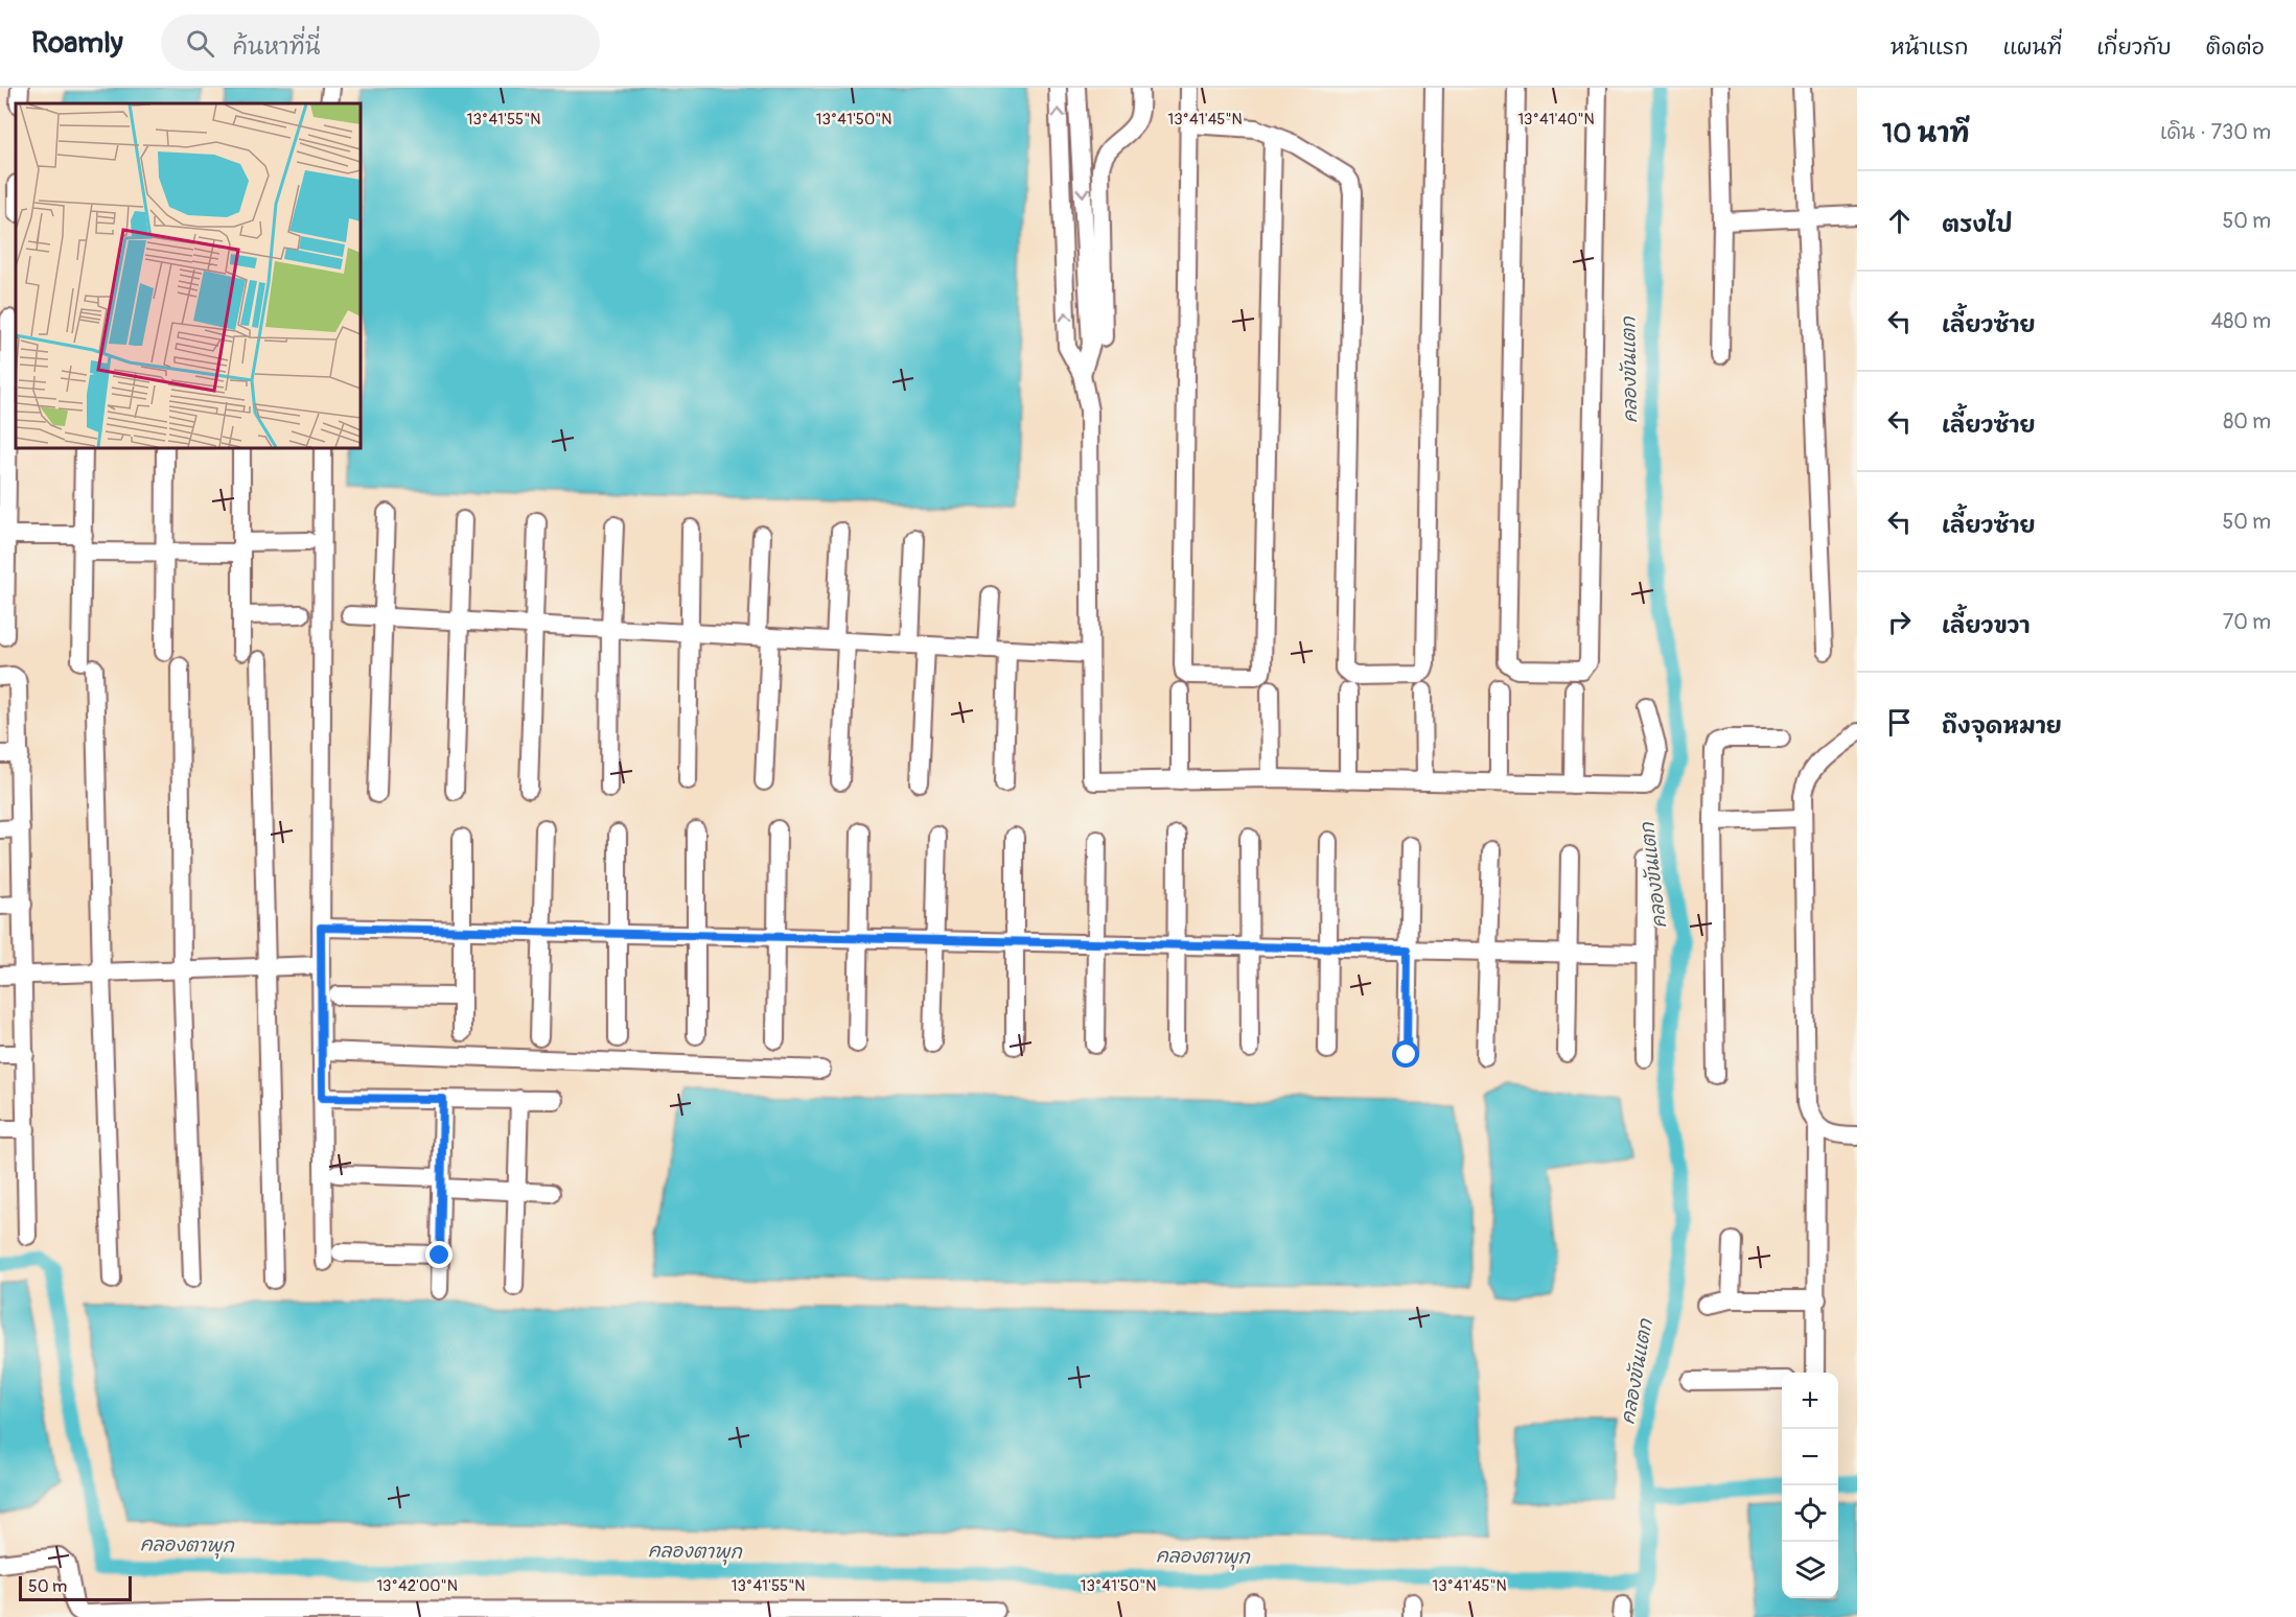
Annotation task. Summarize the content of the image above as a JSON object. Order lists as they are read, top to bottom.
{
  "water": ["คลองขันแตก", "คลองตาพุก"],
  "scale_bar": "50 m",
  "page": {
    "header": "Roamly",
    "search": "ค้นหาที่นี่",
    "nav": [
      "หน้าแรก",
      "แผนที่",
      "เกี่ยวกับ",
      "ติดต่อ"
    ],
    "heading": ["10 นาที", "เดิน · 730 m"],
    "list": [
      ["ตรงไป", "50 m"],
      ["เลี้ยวซ้าย", "480 m"],
      ["เลี้ยวซ้าย", "80 m"],
      ["เลี้ยวซ้าย", "50 m"],
      ["เลี้ยวขวา", "70 m"],
      "ถึงจุดหมาย"
    ],
    "map_buttons": ["+", "−"],
    "scale": "50 m"
  },
  "coordinates": [
    "13°41'55\"N",
    "13°41'50\"N",
    "13°41'45\"N",
    "13°41'40\"N",
    "13°42'00\"N"
  ]
}
